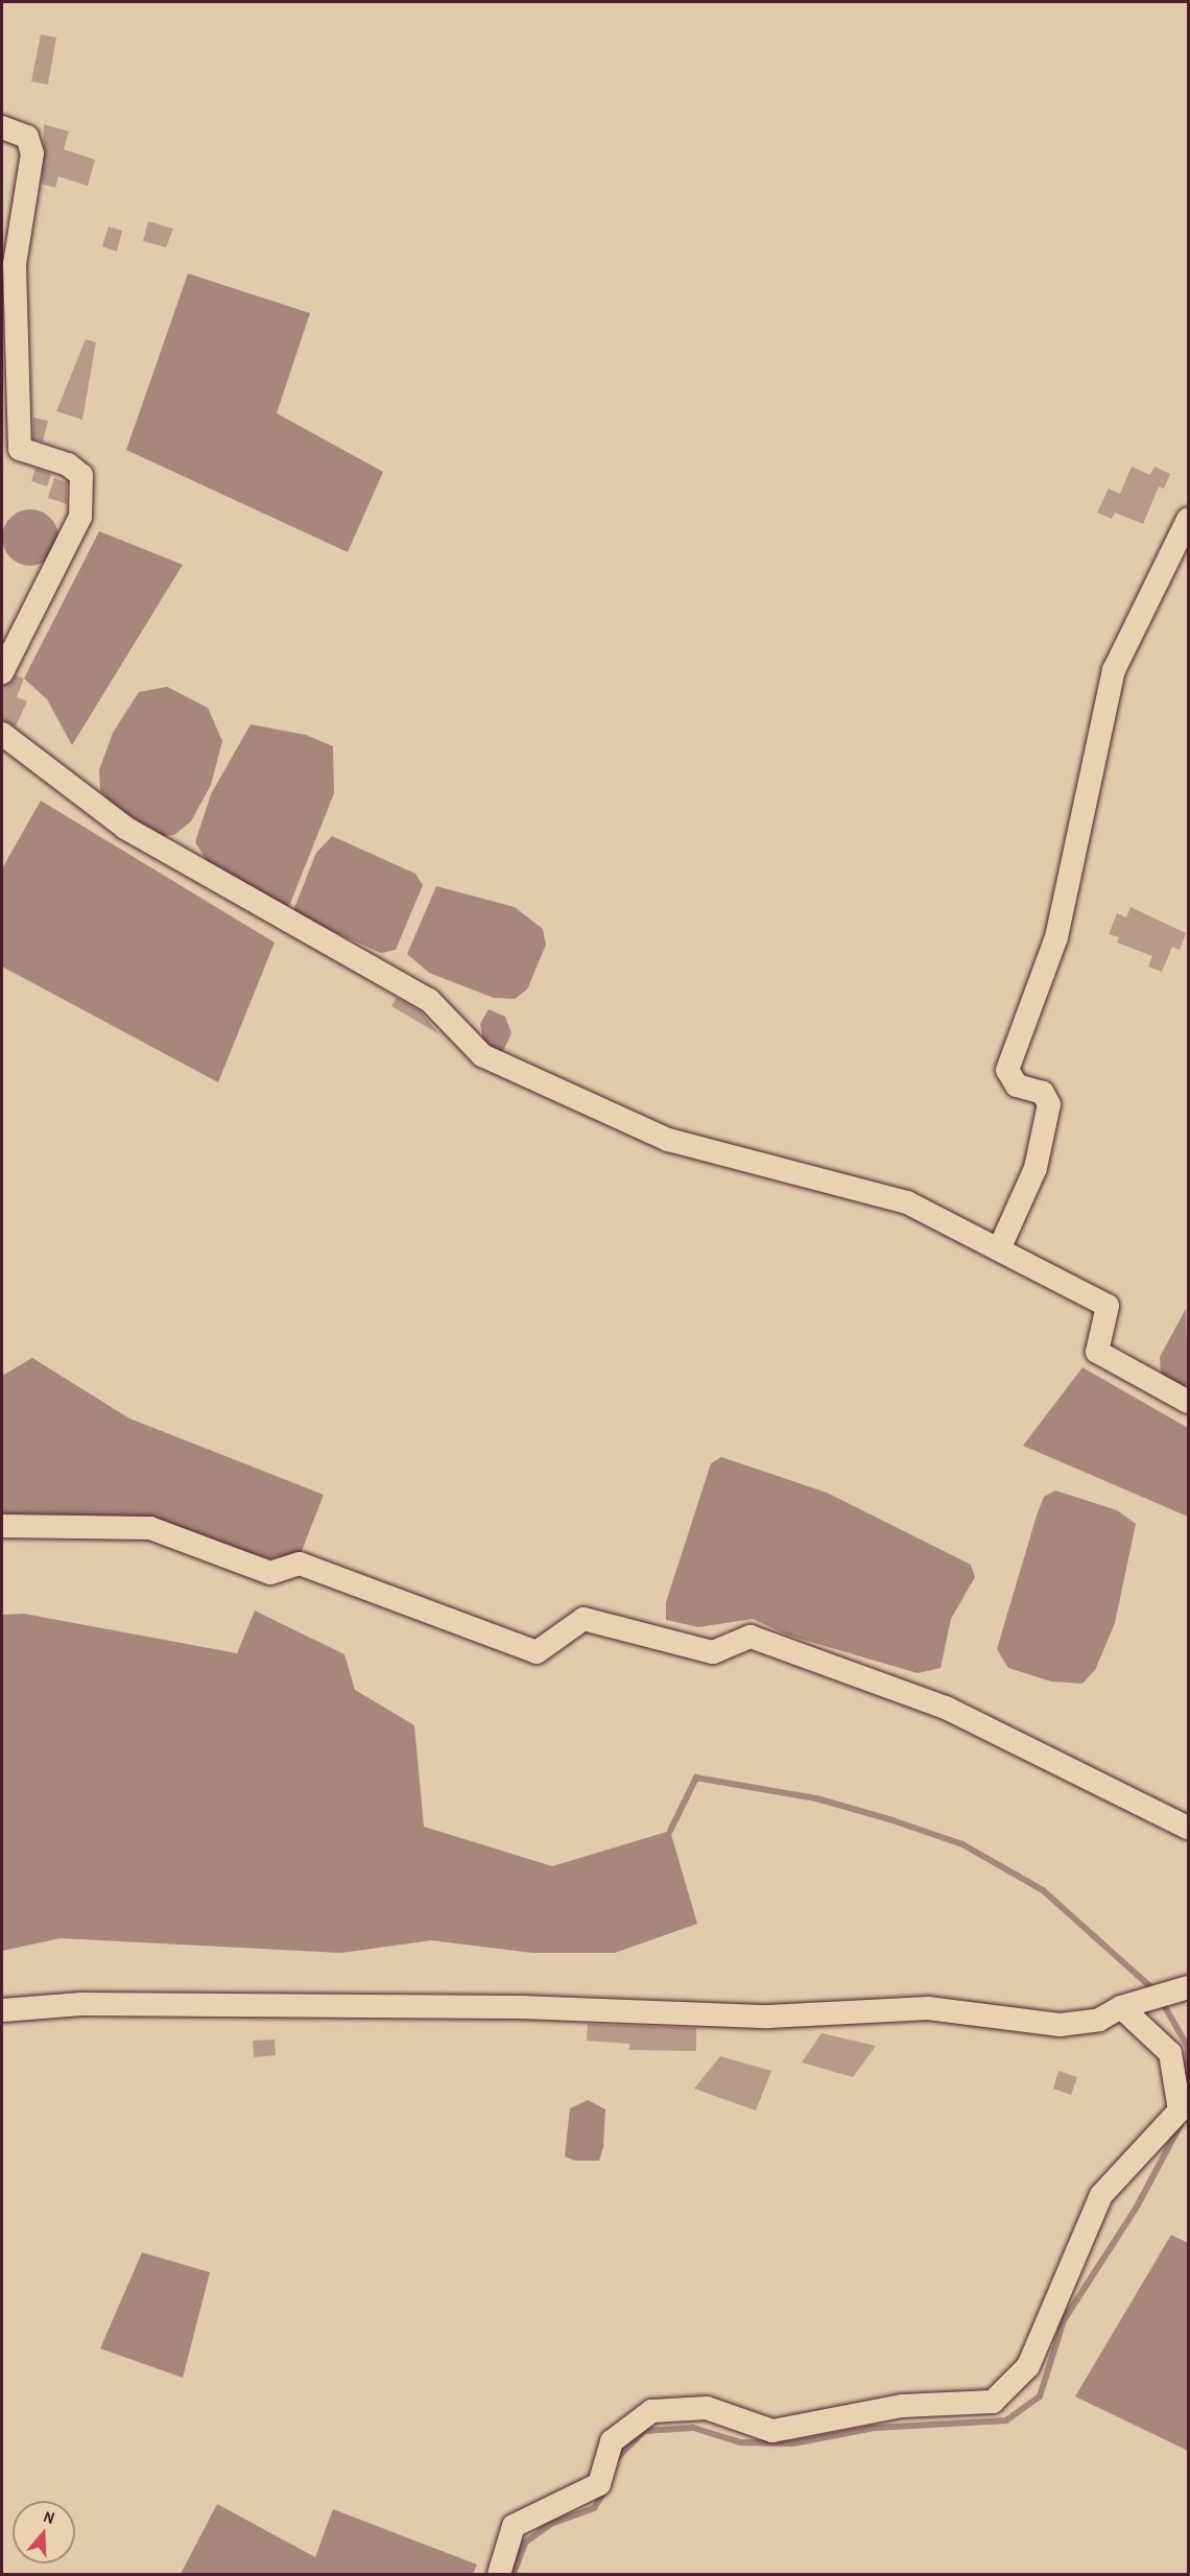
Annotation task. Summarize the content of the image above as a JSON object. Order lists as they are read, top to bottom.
{
  "north": "top"
}
